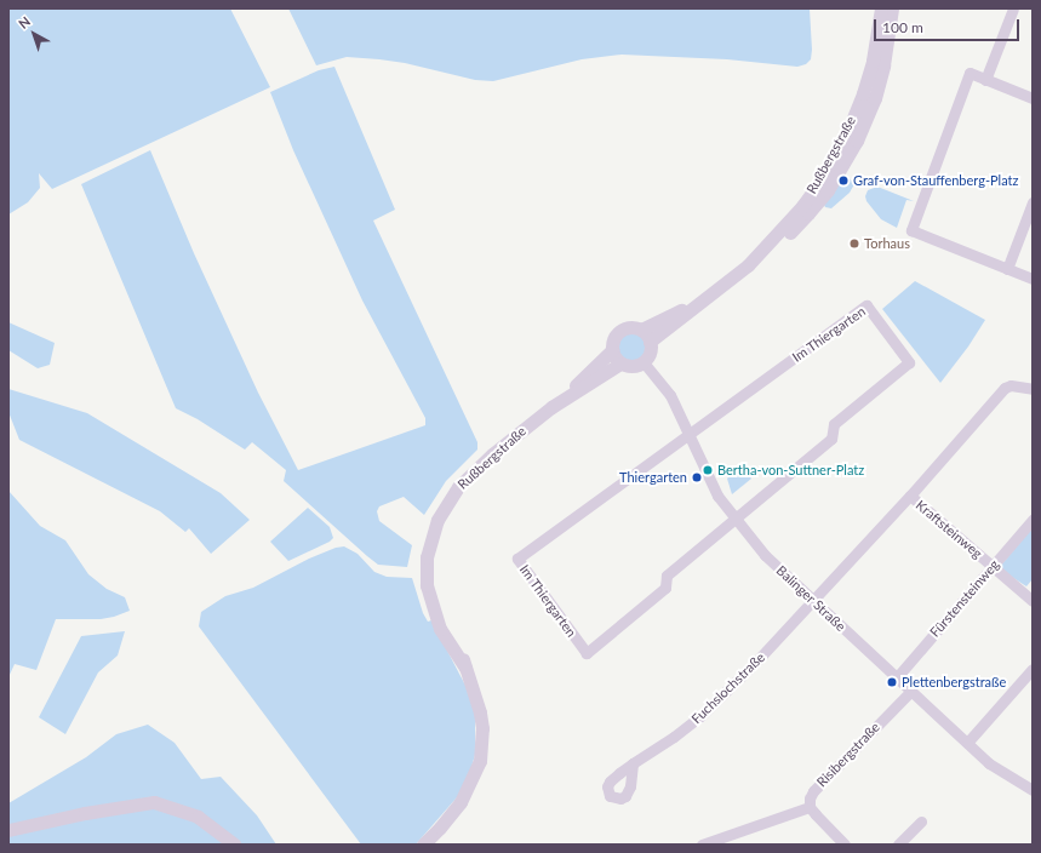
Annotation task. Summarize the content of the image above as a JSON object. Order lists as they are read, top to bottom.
{
  "streets": {
    "street": [
      "Rußbergstraße",
      "Im Thiergarten",
      "Kraftsteinweg",
      "Balinger Straße",
      "Fürstensteinweg",
      "Fuchslochstraße",
      "Risibergstraße"
    ]
  },
  "crossings": [
    ["Rußbergstraße", "Balinger Straße"],
    ["Im Thiergarten", "Balinger Straße"],
    ["Kraftsteinweg", "Fürstensteinweg"],
    ["Balinger Straße", "Fürstensteinweg"],
    ["Balinger Straße", "Fuchslochstraße"],
    ["Balinger Straße", "Risibergstraße"]
  ],
  "places": [
    "Graf-von-Stauffenberg-Platz",
    "Torhaus",
    "Bertha-von-Suttner-Platz",
    "Thiergarten",
    "Plettenbergstraße"
  ],
  "scale_bar": "100 m",
  "north": "top left"
}
